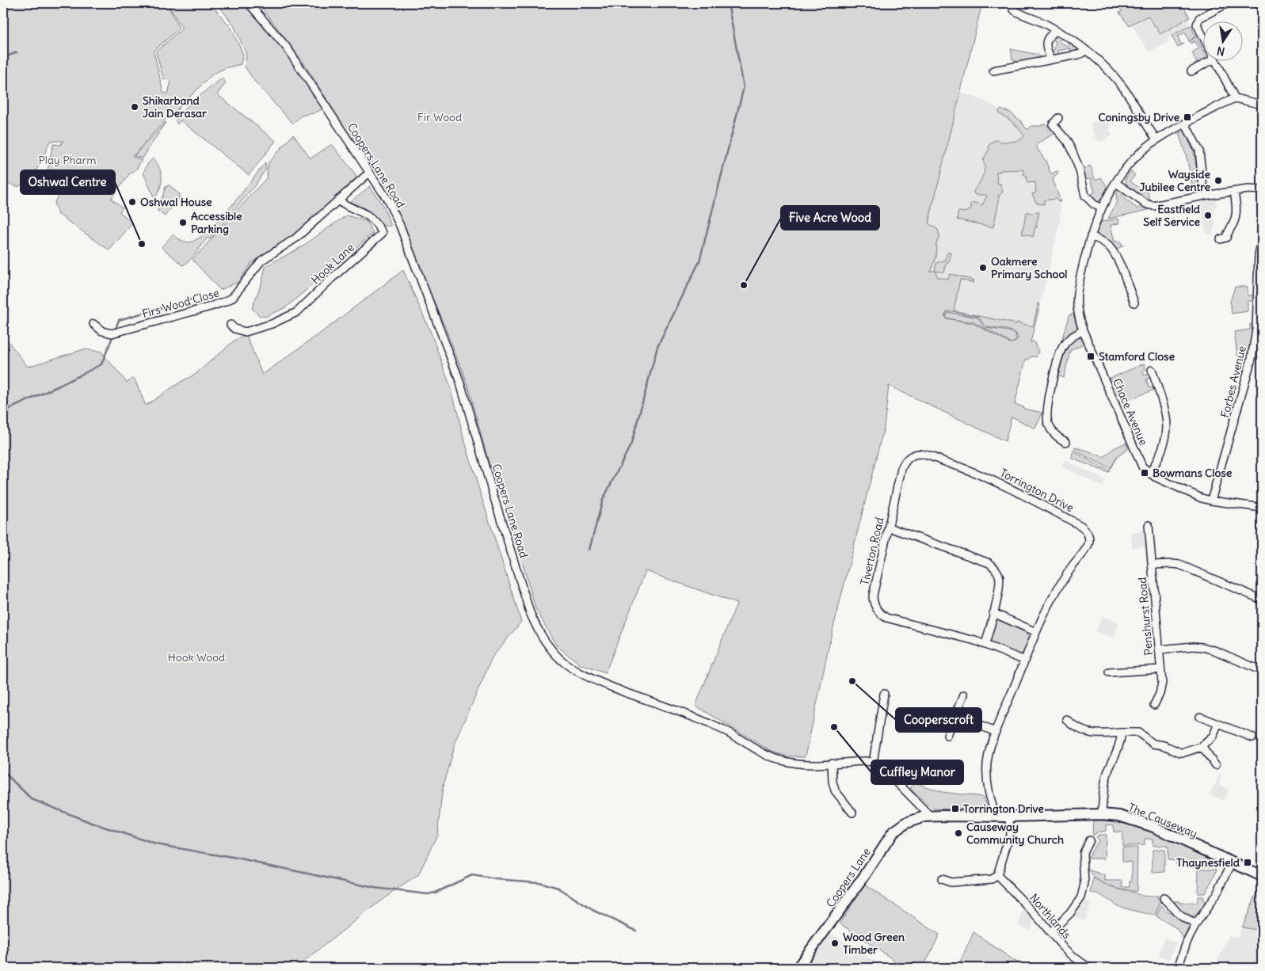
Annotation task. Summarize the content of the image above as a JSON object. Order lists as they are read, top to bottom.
{
  "streets": {
    "main road": ["The Causeway", "Coopers Lane"],
    "street": [
      "Coopers Lane Road",
      "Hook Lane",
      "Firs Wood Close",
      "Forbes Avenue",
      "Chace Avenue",
      "Torrington Drive",
      "Tiverton Road",
      "Penshurst Road",
      "Northlands"
    ]
  },
  "crossings": [
    ["Coopers Lane Road", "Firs Wood Close"],
    ["Hook Lane", "Firs Wood Close"],
    ["Forbes Avenue", "Chace Avenue"],
    ["Torrington Drive", "Tiverton Road"],
    ["Torrington Drive", "The Causeway"],
    ["The Causeway", "Coopers Lane"]
  ],
  "parks": ["Fir Wood", "Play Pharm", "Hook Wood"],
  "places": {
    "other": [
      "Shikarband Jain Derasar",
      "Wayside Jubilee Centre",
      "Oshwal House",
      "Eastfield Self Service",
      "Accessible Parking",
      "Oshwal Centre",
      "Oakmere Primary School",
      "Five Acre Wood",
      "Cooperscroft",
      "Cuffley Manor",
      "Causeway Community Church",
      "Wood Green Timber"
    ],
    "transit": [
      "Coningsby Drive",
      "Stamford Close",
      "Bowmans Close",
      "Torrington Drive",
      "Thaynesfield"
    ]
  },
  "north": "bottom"
}
